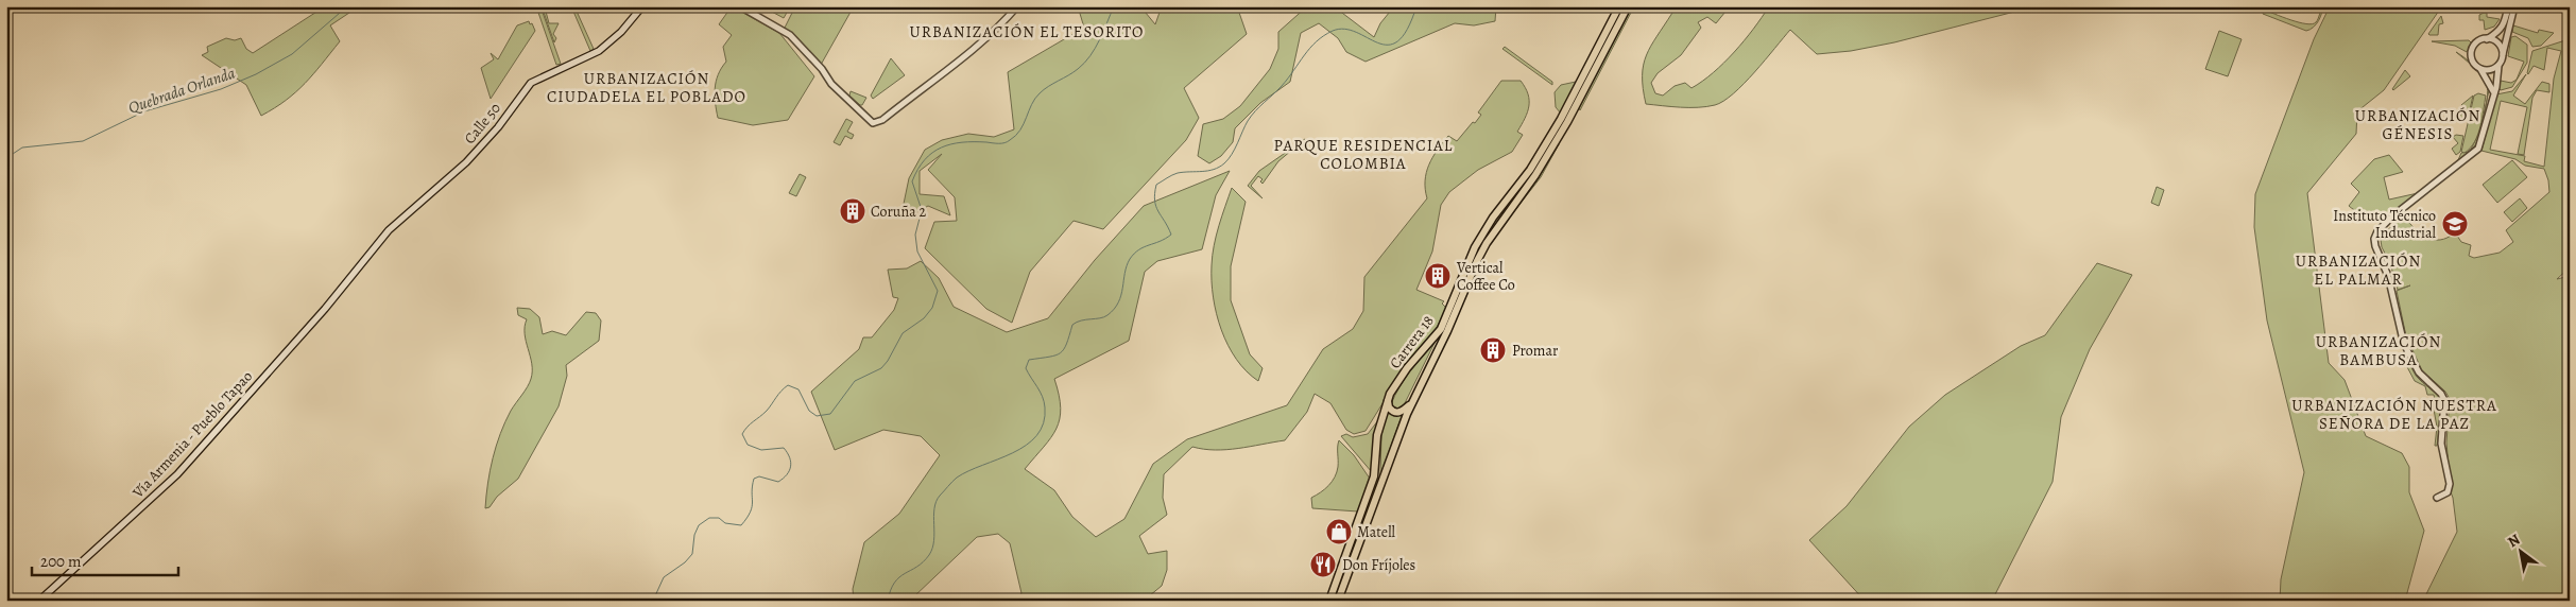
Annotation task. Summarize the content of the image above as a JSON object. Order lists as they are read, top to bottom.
{
  "streets": {
    "main road": ["Calle 50", "Carrera 18", "Vía Armenia - Pueblo Tapao"]
  },
  "crossings": [
    ["Calle 50", "Vía Armenia - Pueblo Tapao"]
  ],
  "districts": [
    "URBANIZACIÓN EL TESORITO",
    "URBANIZACIÓN CIUDADELA EL POBLADO",
    "URBANIZACIÓN GÉNESIS",
    "PARQUE RESIDENCIAL COLOMBIA",
    "URBANIZACIÓN EL PALMAR",
    "URBANIZACIÓN BAMBUSA",
    "URBANIZACIÓN NUESTRA SEÑORA DE LA PAZ"
  ],
  "water": ["Quebrada Orlanda"],
  "places": {
    "building": ["Coruña 2", "Vertical Coffee Co", "Promar"],
    "school or university": ["Instituto Técnico Industrial"],
    "shop": ["Matell"],
    "restaurant": ["Don Fríjoles"]
  },
  "scale_bar": "200 m",
  "north": "top left"
}
